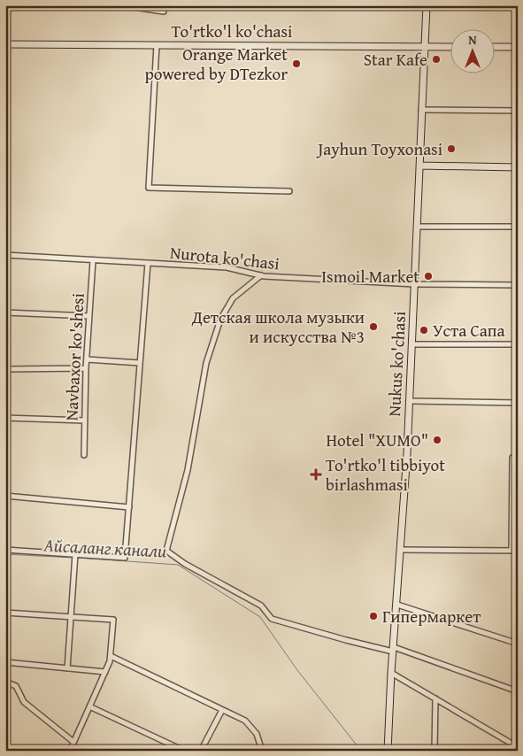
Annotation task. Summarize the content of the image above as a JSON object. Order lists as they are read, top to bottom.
{
  "streets": {
    "main road": ["To'rtko'l ko'chasi", "Nukus ko'chasi"],
    "street": ["Nurota ko'chasi", "Navbaxor ko'shesi"]
  },
  "crossings": [
    ["To'rtko'l ko'chasi", "Nukus ko'chasi"],
    ["Nurota ko'chasi", "Navbaxor ko'shesi"],
    ["Nurota ko'chasi", "Nukus ko'chasi"]
  ],
  "water": ["Айсаланг канали"],
  "places": {
    "other": [
      "Star Kafe",
      "Orange Market powered by DTezkor",
      "Jayhun Toyxonasi",
      "Ismoil Market",
      "Детская школа музыки и искусства №3",
      "Уста Сапа",
      "Hotel \"XUMO\"",
      "Гипермаркет"
    ],
    "health": ["To'rtko'l tibbiyot birlashmasi"]
  },
  "north": "top"
}
